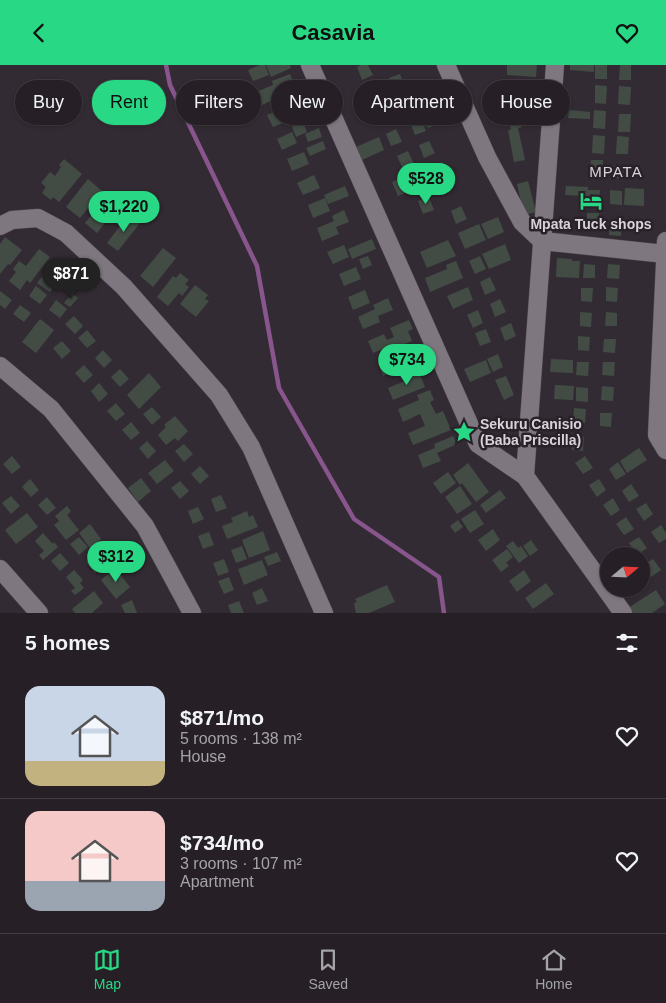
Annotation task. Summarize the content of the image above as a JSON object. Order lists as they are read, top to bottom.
{
  "districts": ["MPATA"],
  "places": {
    "hotel": ["Mpata Tuck shops"],
    "place": ["Sekuru Canisio (Baba Priscilla)"]
  },
  "north": "right",
  "page": {
    "header": "Casavia",
    "chip": [
      "Buy",
      "Rent",
      "Filters",
      "New",
      "Apartment",
      "House"
    ],
    "price": [
      "$528",
      "$1,220",
      "$871",
      "$734",
      "$312"
    ],
    "heading": "5 homes",
    "list": [
      {
        "name": "$871/mo",
        "note": "5 rooms · 138 m² · House"
      },
      {
        "name": "$734/mo",
        "note": "3 rooms · 107 m² · Apartment"
      }
    ],
    "tabs": ["Map", "Saved", "Home"]
  }
}
